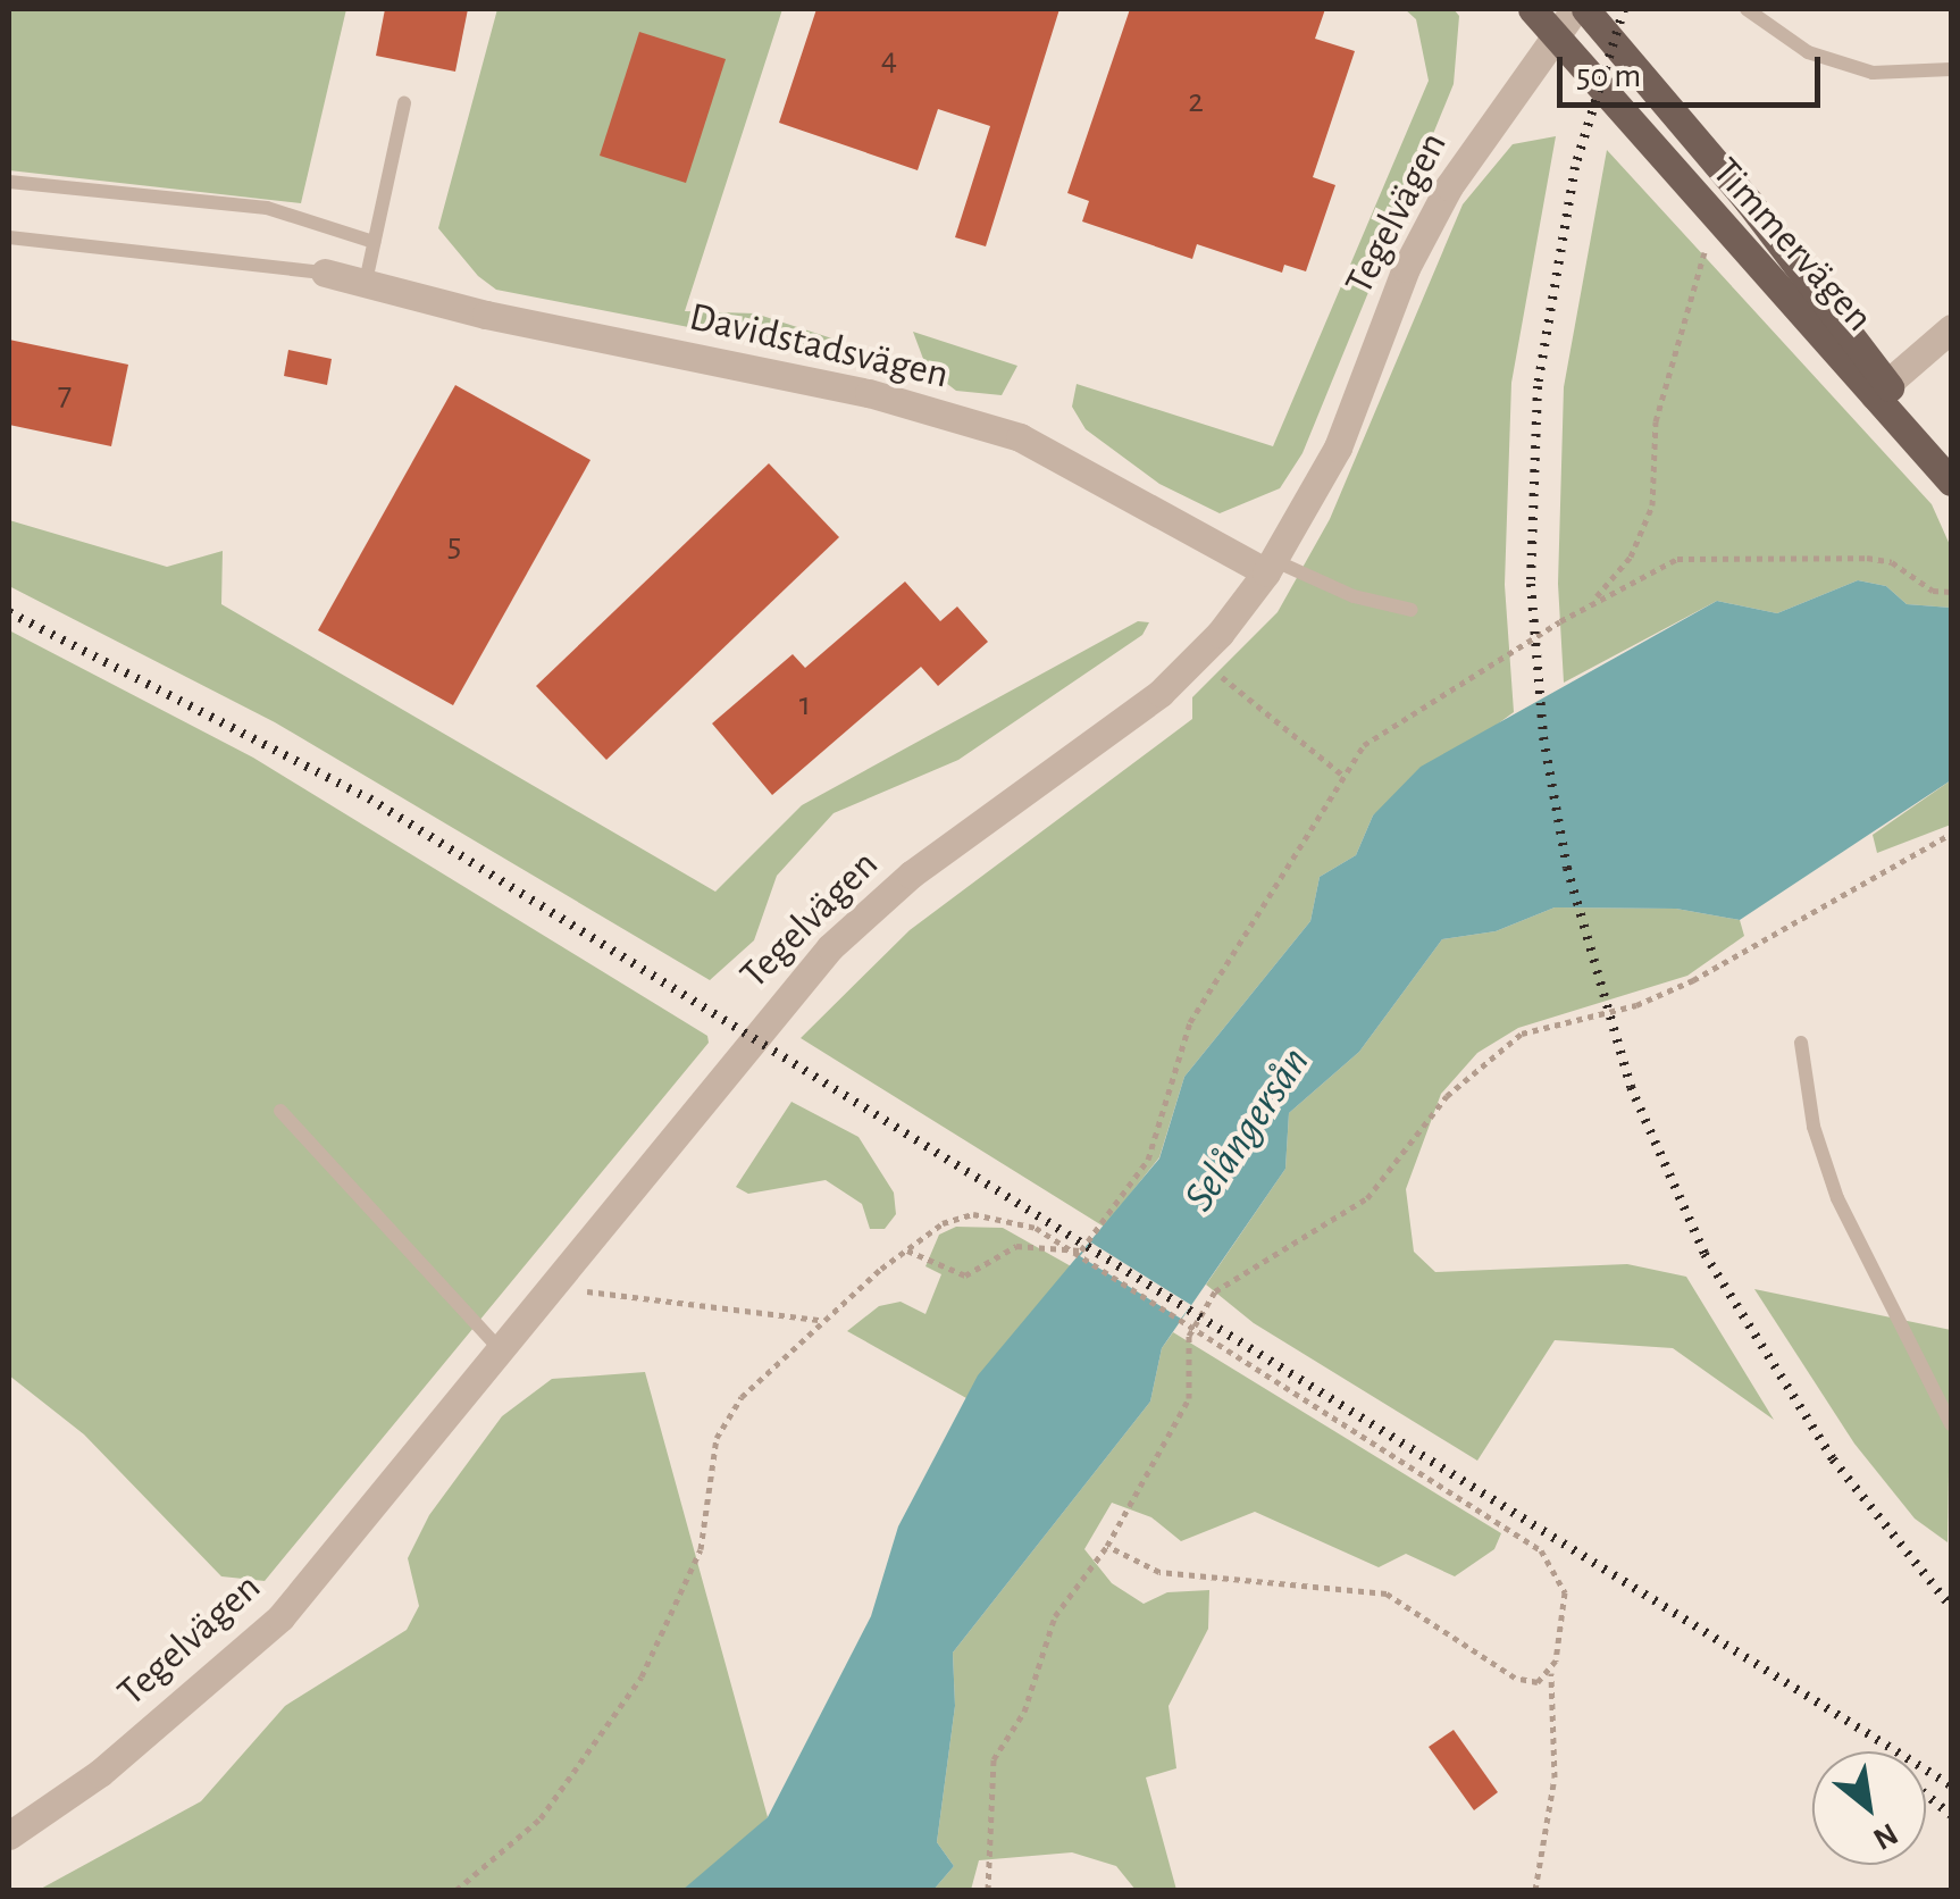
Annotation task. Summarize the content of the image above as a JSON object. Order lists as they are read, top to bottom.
{
  "streets": {
    "main road": ["Timmervägen"],
    "street": ["Tegelvägen", "Davidstadsvägen"]
  },
  "crossings": [
    ["Tegelvägen", "Timmervägen"],
    ["Tegelvägen", "Davidstadsvägen"]
  ],
  "water": ["Selångersån"],
  "house_numbers": [
    "4",
    "2",
    "7",
    "5",
    "1"
  ],
  "scale_bar": "50 m",
  "north": "bottom right"
}
